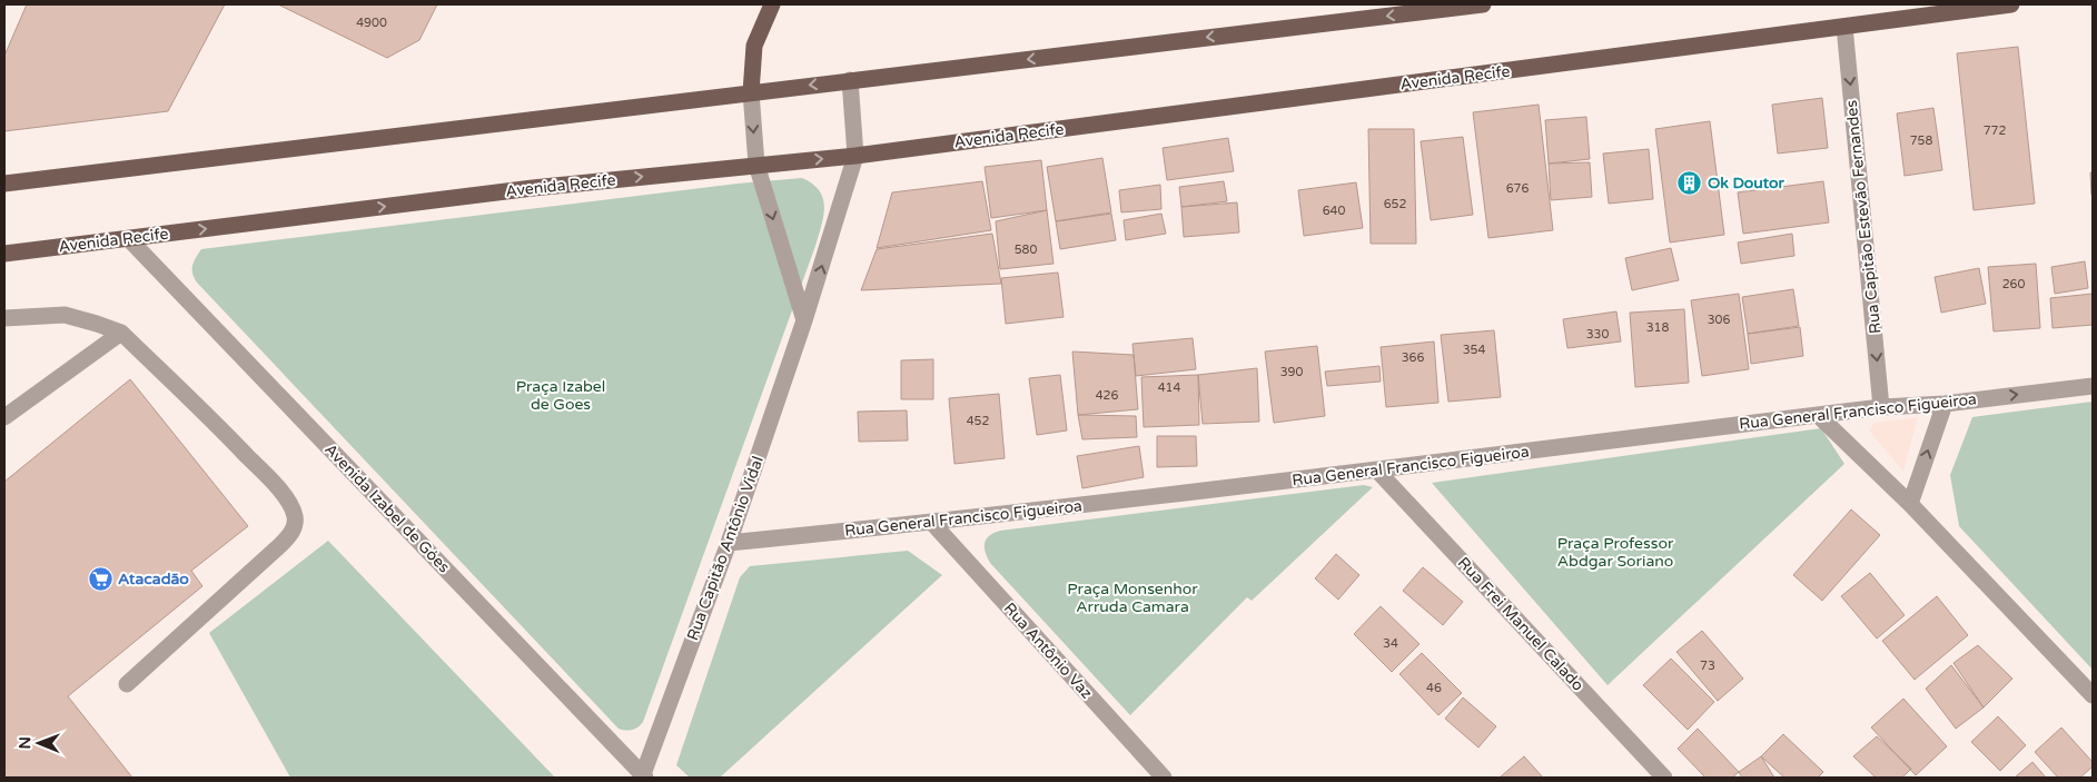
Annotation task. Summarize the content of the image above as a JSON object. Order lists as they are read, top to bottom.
{
  "streets": {
    "main road": ["Avenida Recife"],
    "street": [
      "Rua Capitão Estevão Fernandes",
      "Rua General Francisco Figueiroa",
      "Avenida Izabel de Góes",
      "Rua Capitão Antônio Vidal",
      "Rua Frei Manuel Calado",
      "Rua Antônio Vaz"
    ]
  },
  "crossings": [
    ["Avenida Recife", "Rua Capitão Estevão Fernandes"],
    ["Avenida Recife", "Avenida Izabel de Góes"],
    ["Avenida Recife", "Rua Capitão Antônio Vidal"],
    ["Rua Capitão Estevão Fernandes", "Rua General Francisco Figueiroa"],
    ["Rua General Francisco Figueiroa", "Rua Capitão Antônio Vidal"],
    ["Rua General Francisco Figueiroa", "Rua Frei Manuel Calado"],
    ["Rua General Francisco Figueiroa", "Rua Antônio Vaz"],
    ["Avenida Izabel de Góes", "Rua Capitão Antônio Vidal"]
  ],
  "one_way": ["Rua Capitão Estevão Fernandes"],
  "parks": ["Praça Izabel de Goes", "Praça Professor Abdgar Soriano", "Praça Monsenhor Arruda Camara"],
  "places": {
    "building": ["Ok Doutor"],
    "supermarket": ["Atacadão"]
  },
  "house_numbers": [
    "4900",
    "772",
    "758",
    "676",
    "652",
    "640",
    "580",
    "260",
    "306",
    "318",
    "330",
    "354",
    "366",
    "390",
    "414",
    "426",
    "452",
    "34",
    "73",
    "46"
  ],
  "north": "left"
}
